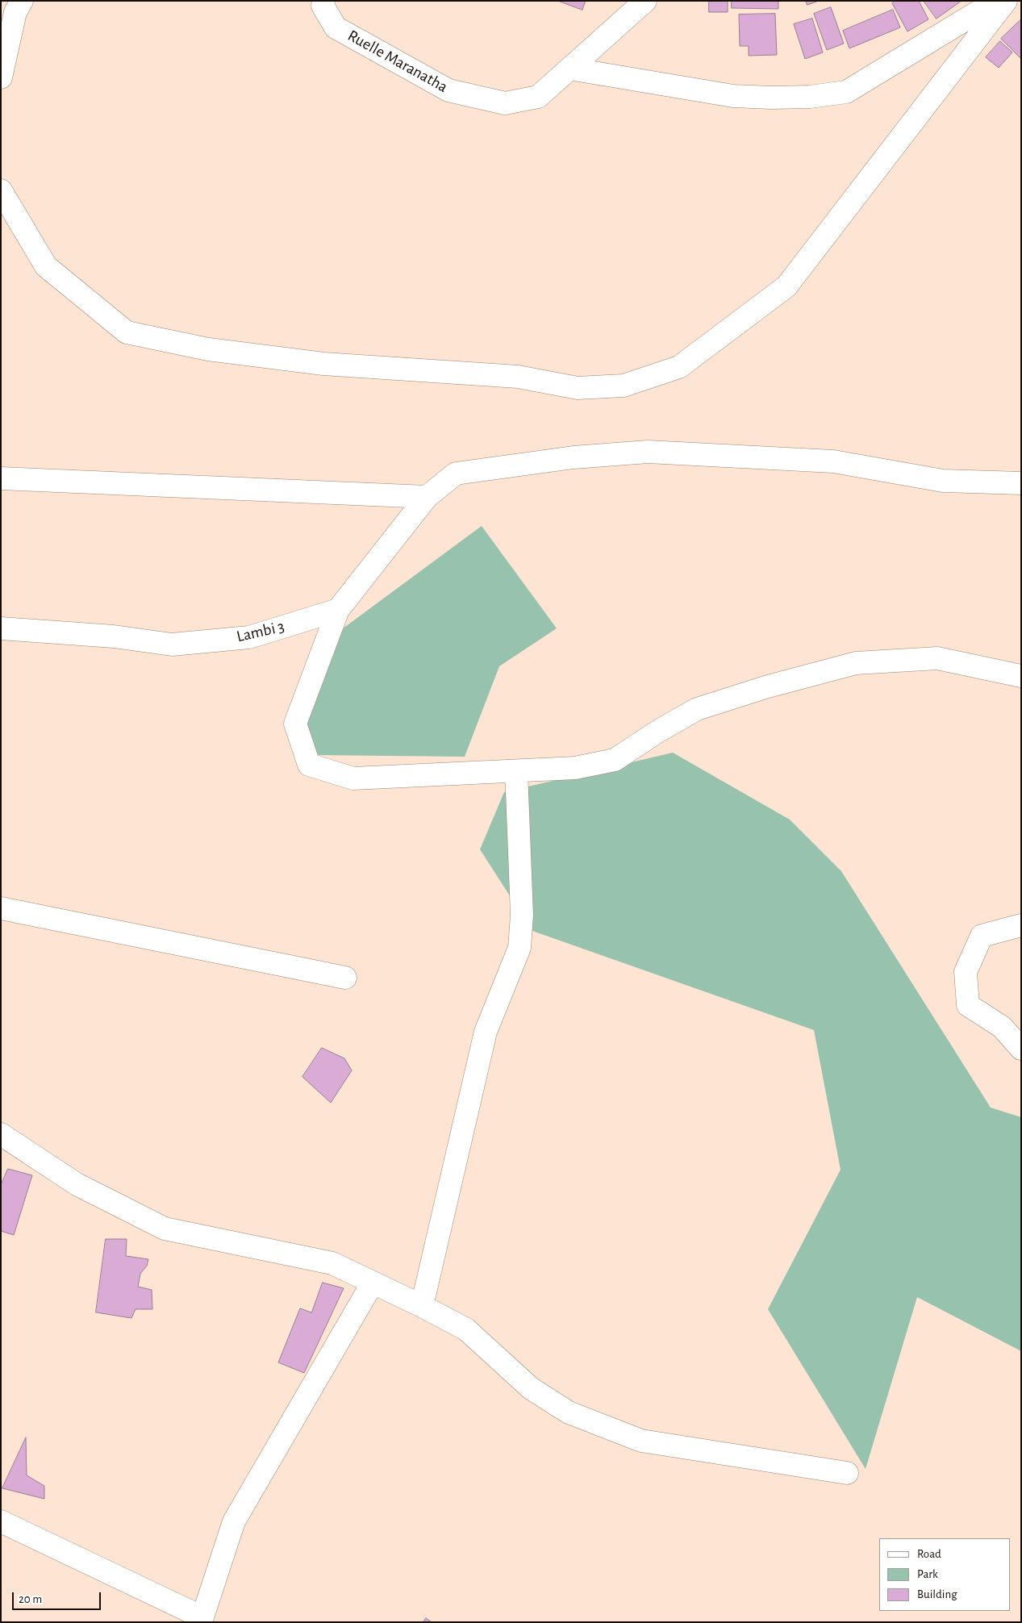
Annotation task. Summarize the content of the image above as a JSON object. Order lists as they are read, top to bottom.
{
  "streets": {
    "street": ["Ruelle Maranatha", "Lambi 3"]
  },
  "legend": ["Road", "Park", "Building"],
  "scale_bar": "20 m"
}
